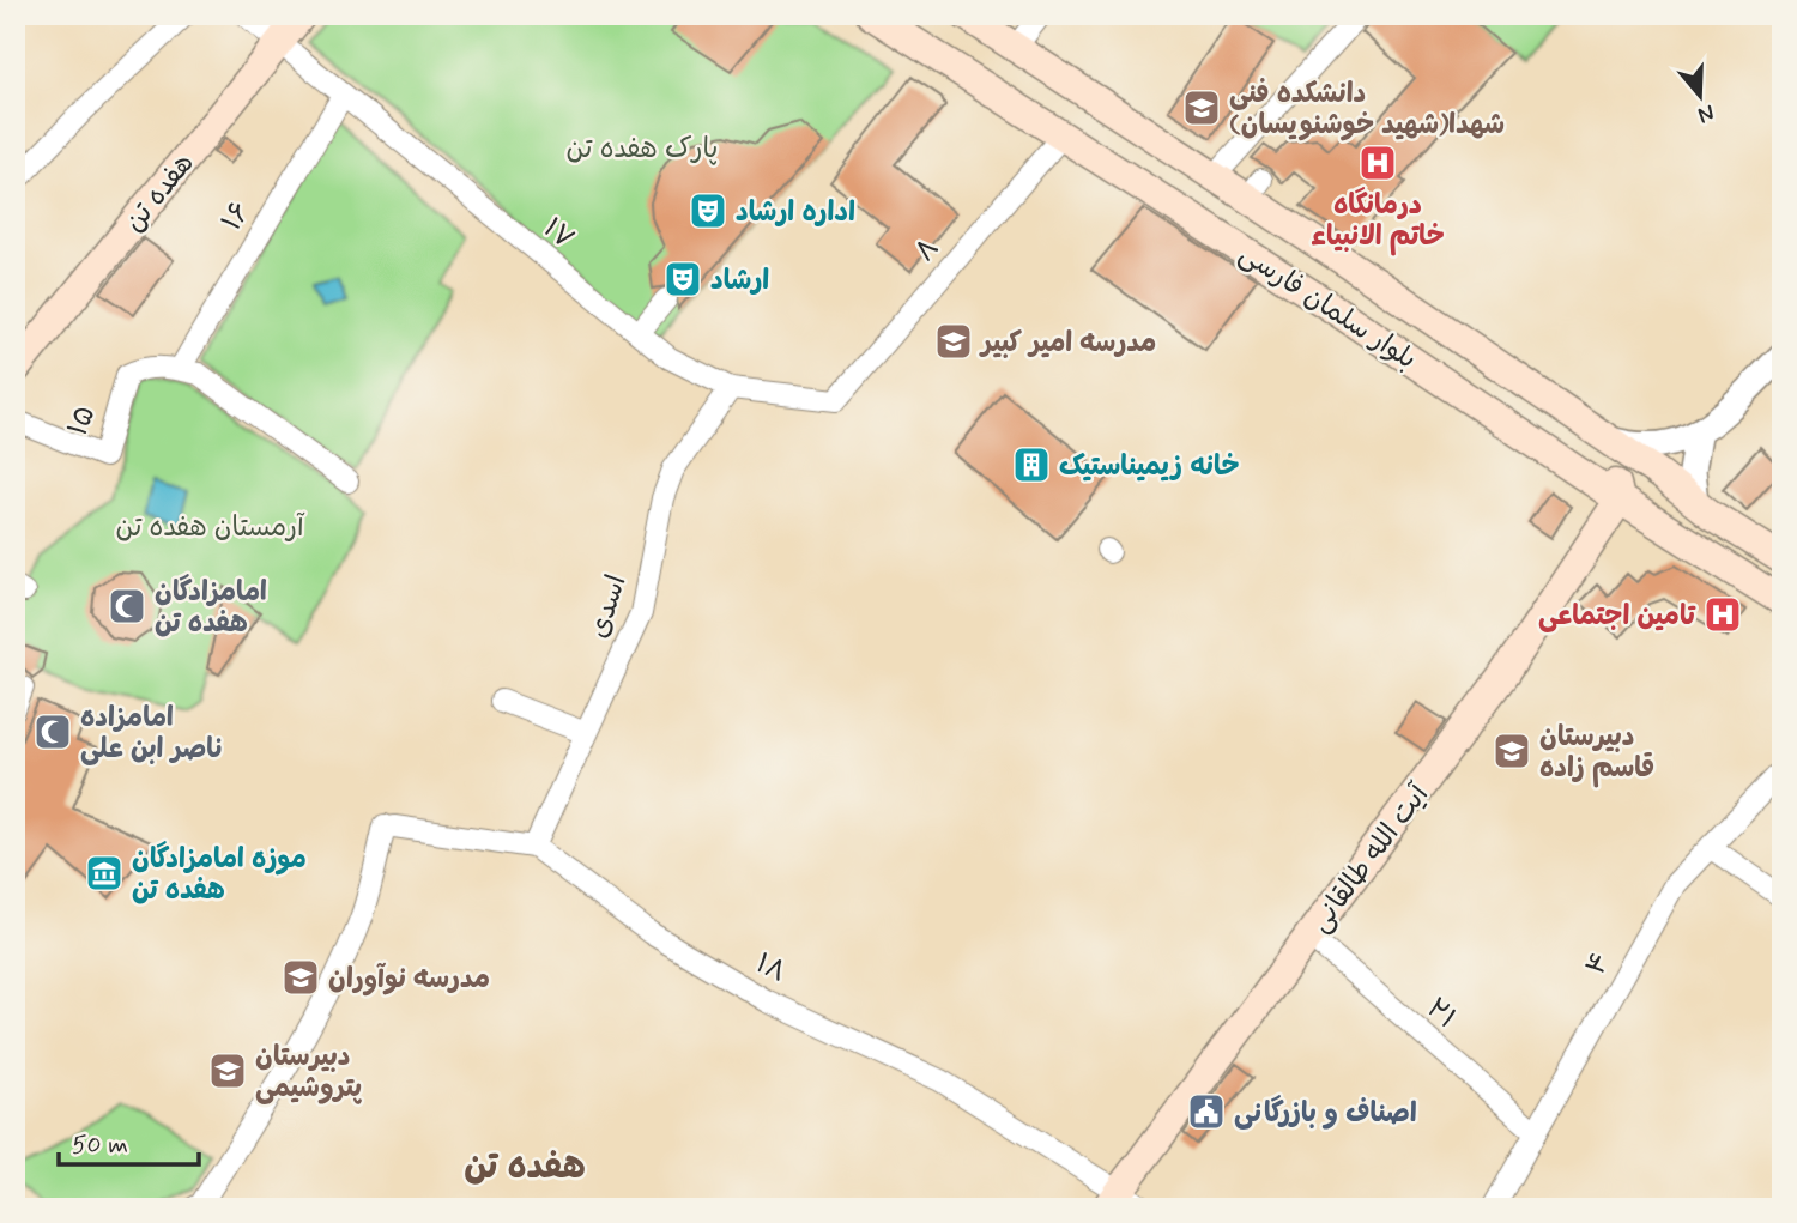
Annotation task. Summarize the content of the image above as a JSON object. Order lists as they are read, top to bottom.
{
  "streets": {
    "main road": ["هفده تن", "بلوار سلمان فارسی", "آیت الله طالقانی"],
    "street": [
      "۱۶",
      "۱۷",
      "۸",
      "۱۵",
      "اسدی",
      "۴",
      "۱۸",
      "۲۱"
    ]
  },
  "crossings": [
    ["هفده تن", "۱۷"],
    ["۱۶", "۱۷"],
    ["۱۶", "۱۵"],
    ["۱۷", "۸"],
    ["۱۷", "اسدی"],
    ["۸", "بلوار سلمان فارسی"],
    ["بلوار سلمان فارسی", "آیت الله طالقانی"],
    ["اسدی", "۱۸"],
    ["آیت الله طالقانی", "۱۸"],
    ["آیت الله طالقانی", "۲۱"],
    ["۴", "۲۱"]
  ],
  "districts": ["هفده تن"],
  "parks": ["پارک هفده تن", "آرمستان هفده تن"],
  "places": {
    "school or university": [
      "دانشکده فنی شهدا(شهید خوشنویسان)",
      "مدرسه امیر کبیر",
      "دبیرستان قاسم زاده",
      "مدرسه نوآوران",
      "دبیرستان پتروشیمی"
    ],
    "hospital": ["درمانگاه خاتم الانبیاء", "تامین اجتماعی"],
    "theatre": ["اداره ارشاد", "ارشاد"],
    "building": ["خانه زیمیناستیک"],
    "mosque": ["امامزادگان هفده تن", "امامزاده ناصر ابن علی"],
    "museum": ["موزه امامزادگان هفده تن"],
    "public building": ["اصناف و بازرگانی"]
  },
  "scale_bar": "50 m",
  "north": "bottom"
}
